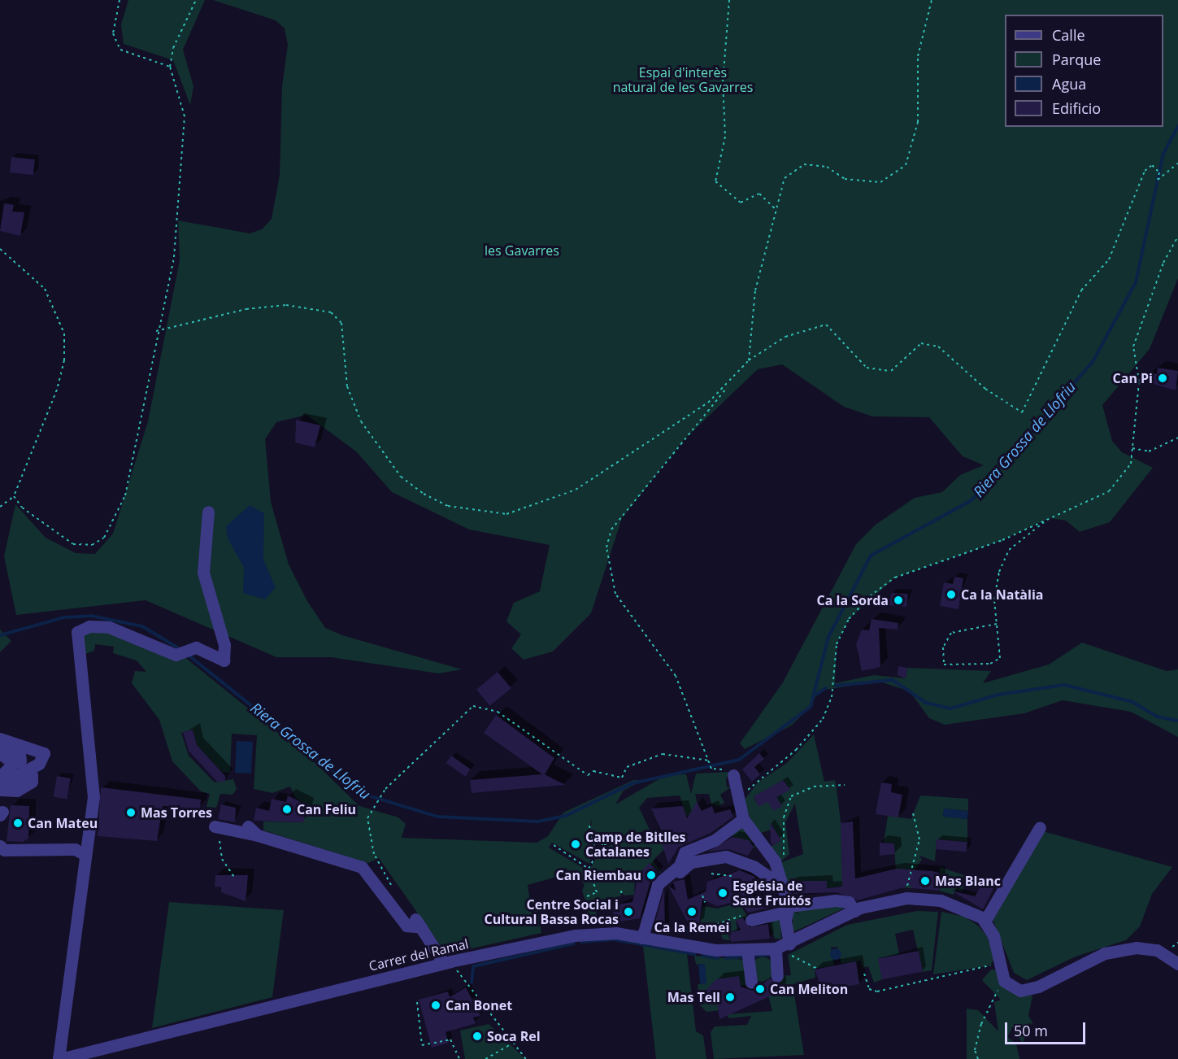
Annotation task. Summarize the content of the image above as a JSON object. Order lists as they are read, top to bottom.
{
  "streets": {
    "street": ["Carrer del Ramal"]
  },
  "water": ["Riera Grossa de Llofriu"],
  "parks": ["Espai d'interès natural de les Gavarres", "les Gavarres"],
  "places": [
    "Can Pi",
    "Ca la Natàlia",
    "Ca la Sorda",
    "Can Feliu",
    "Mas Torres",
    "Can Mateu",
    "Camp de Bitlles Catalanes",
    "Can Riembau",
    "Mas Blanc",
    "Església de Sant Fruitós",
    "Centre Social i Cultural Bassa Rocas",
    "Ca la Remei",
    "Can Meliton",
    "Mas Tell",
    "Can Bonet",
    "Soca Rel"
  ],
  "legend": [
    "Calle",
    "Parque",
    "Agua",
    "Edificio"
  ],
  "scale_bar": "50 m"
}
